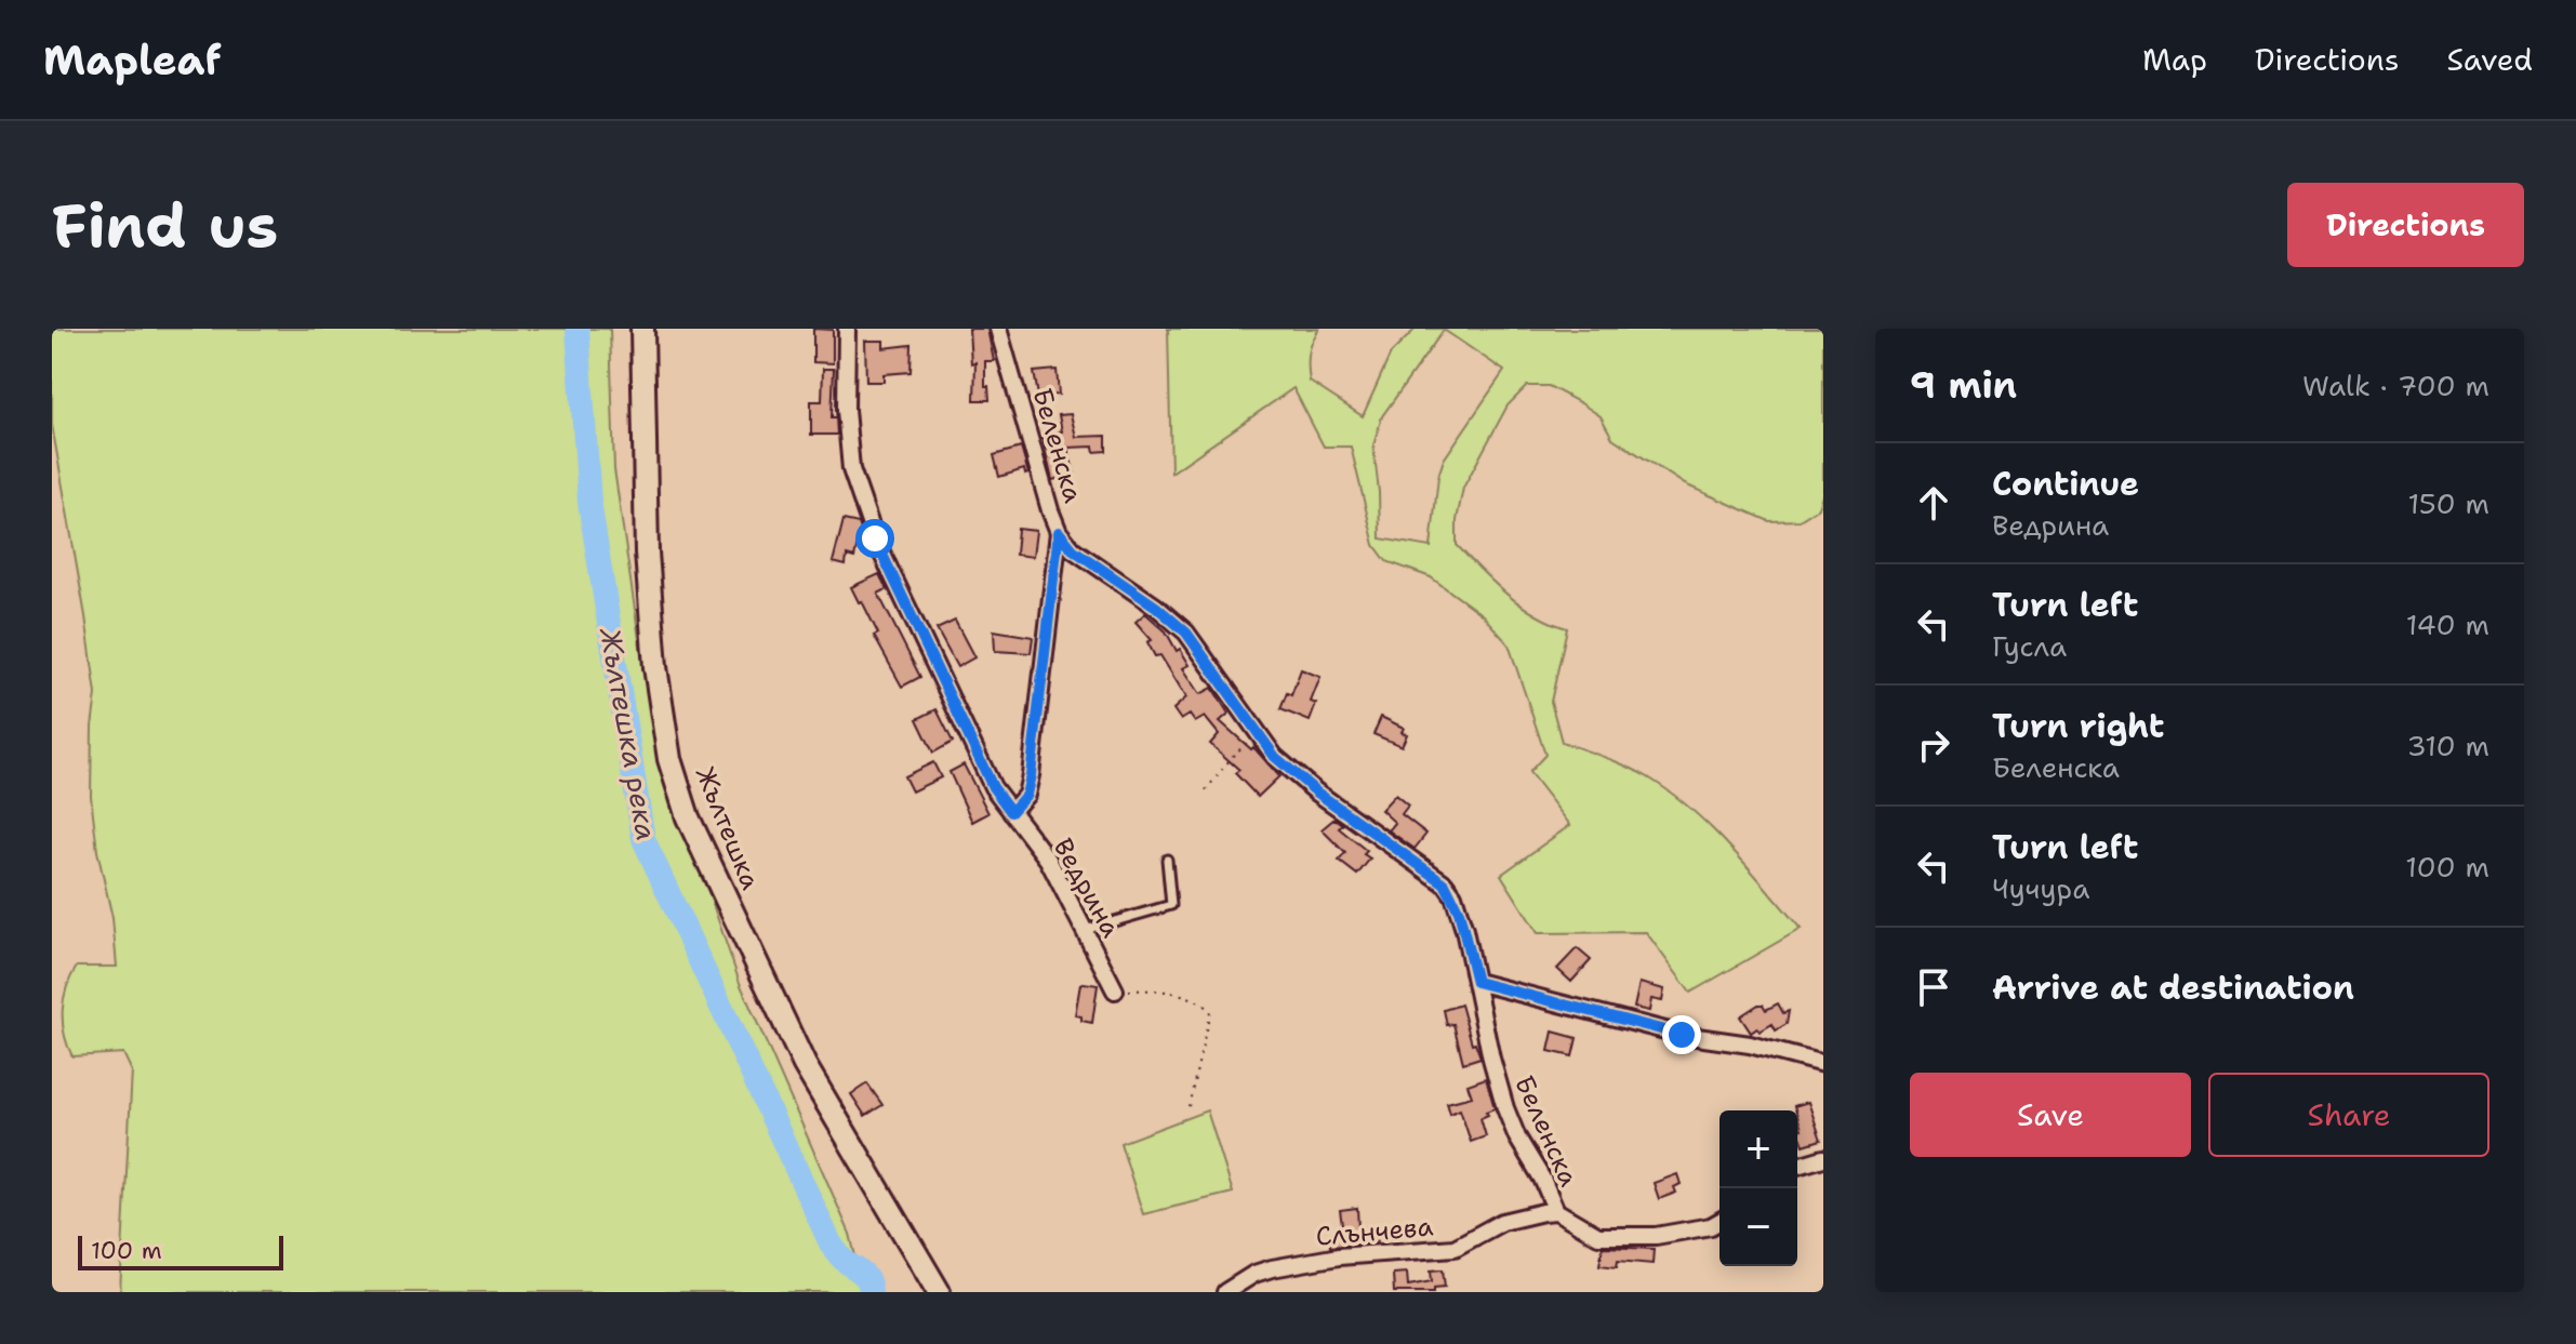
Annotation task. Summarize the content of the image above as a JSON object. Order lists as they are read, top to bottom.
{
  "streets": {
    "main road": ["Жълтешка"],
    "street": ["Беленска", "Ведрина", "Слънчева"]
  },
  "crossings": [
    ["Беленска", "Слънчева"]
  ],
  "water": ["Жълтешка река"],
  "scale_bar": "100 m",
  "page": {
    "header": "Mapleaf",
    "nav": ["Map", "Directions", "Saved"],
    "buttons": [
      "Directions",
      ["Save", "Share"]
    ],
    "title": "Find us",
    "heading": ["9 min", "Walk · 700 m"],
    "list": [
      ["Continue", "Ведрина", "150 m"],
      ["Turn left", "Гусла", "140 m"],
      ["Turn right", "Беленска", "310 m"],
      ["Turn left", "Чучура", "100 m"],
      "Arrive at destination"
    ],
    "map_buttons": ["+", "−"],
    "scale": "100 m"
  }
}
